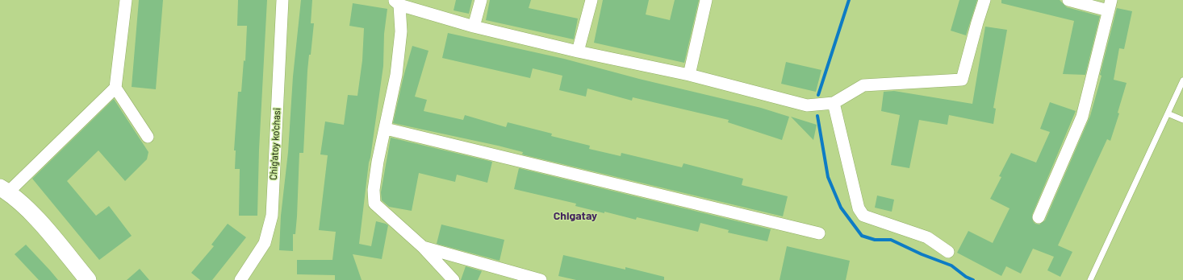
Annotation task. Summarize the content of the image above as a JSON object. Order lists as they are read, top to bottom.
{
  "streets": {
    "street": ["Chig'atoy ko'chasi"]
  },
  "districts": ["Chigatay"]
}
